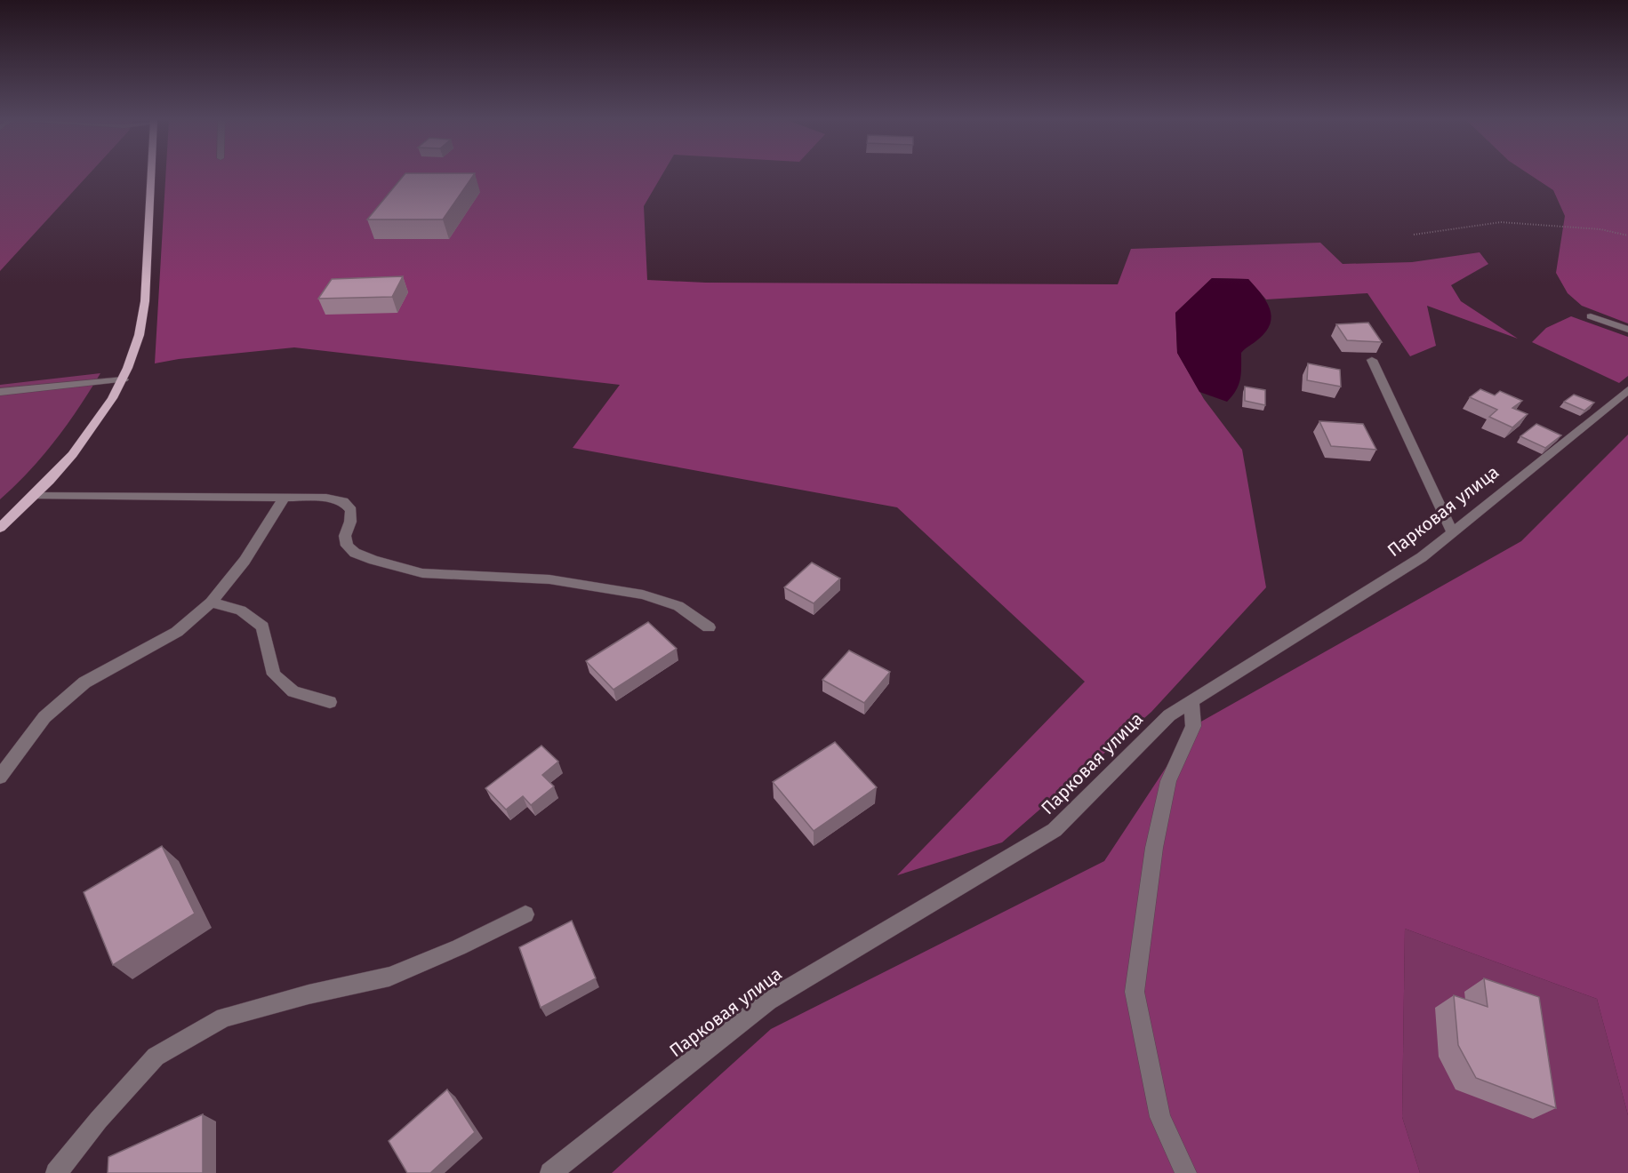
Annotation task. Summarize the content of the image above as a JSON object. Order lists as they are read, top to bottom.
{
  "streets": {
    "street": ["Парковая улица"]
  }
}
